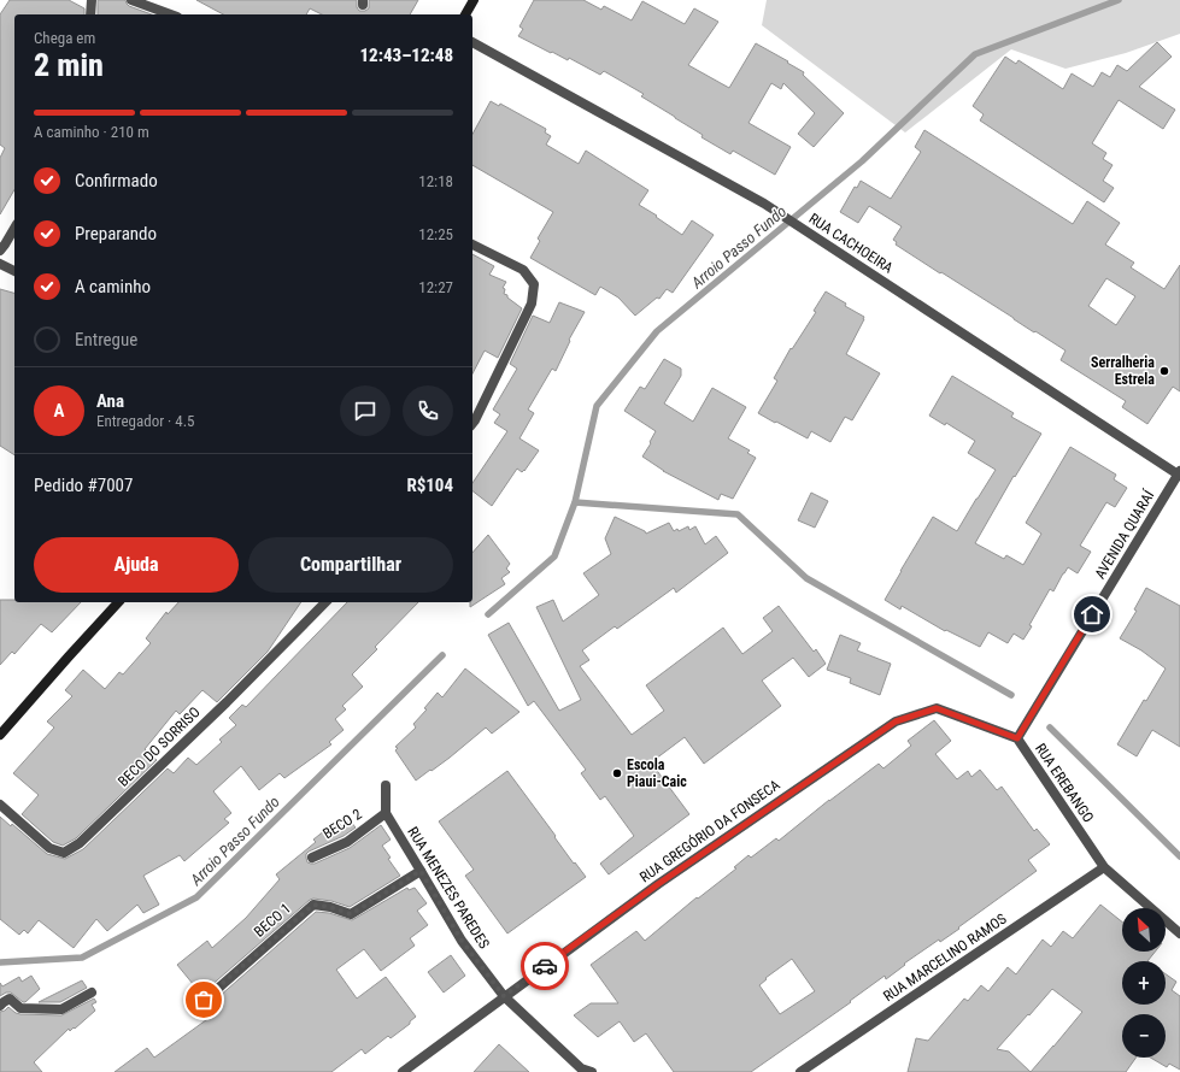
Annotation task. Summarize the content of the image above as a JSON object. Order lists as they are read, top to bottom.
{
  "streets": {
    "street": [
      "RUA CACHOEIRA",
      "AVENIDA QUARAÍ",
      "BECO DO SORRISO",
      "RUA EREBANGO",
      "BECO 2",
      "RUA GREGÓRIO DA FONSECA",
      "RUA MENEZES PAREDES",
      "BECO 1",
      "RUA MARCELINO RAMOS"
    ]
  },
  "crossings": [
    ["RUA CACHOEIRA", "AVENIDA QUARAÍ"],
    ["AVENIDA QUARAÍ", "RUA EREBANGO"],
    ["RUA EREBANGO", "RUA GREGÓRIO DA FONSECA"],
    ["RUA EREBANGO", "RUA MARCELINO RAMOS"],
    ["BECO 2", "RUA MENEZES PAREDES"],
    ["RUA GREGÓRIO DA FONSECA", "RUA MENEZES PAREDES"],
    ["RUA MENEZES PAREDES", "BECO 1"]
  ],
  "water": ["Arroio Passo Fundo"],
  "places": ["Serralheria Estrela", "Escola Piaui-Caic"],
  "north": "top left",
  "page": {
    "heading": ["2 min", "Chega em", "12:43–12:48"],
    "panel": [
      "Ana",
      "Entregador · 4.5",
      "Pedido #7007",
      "R$104"
    ],
    "bar": "A caminho · 210 m",
    "list": [
      ["Confirmado", "12:18"],
      ["Preparando", "12:25"],
      ["A caminho", "12:27"],
      "Entregue"
    ],
    "round": "A",
    "buttons": ["Ajuda", "Compartilhar"],
    "map_buttons": ["+", "−"]
  }
}
